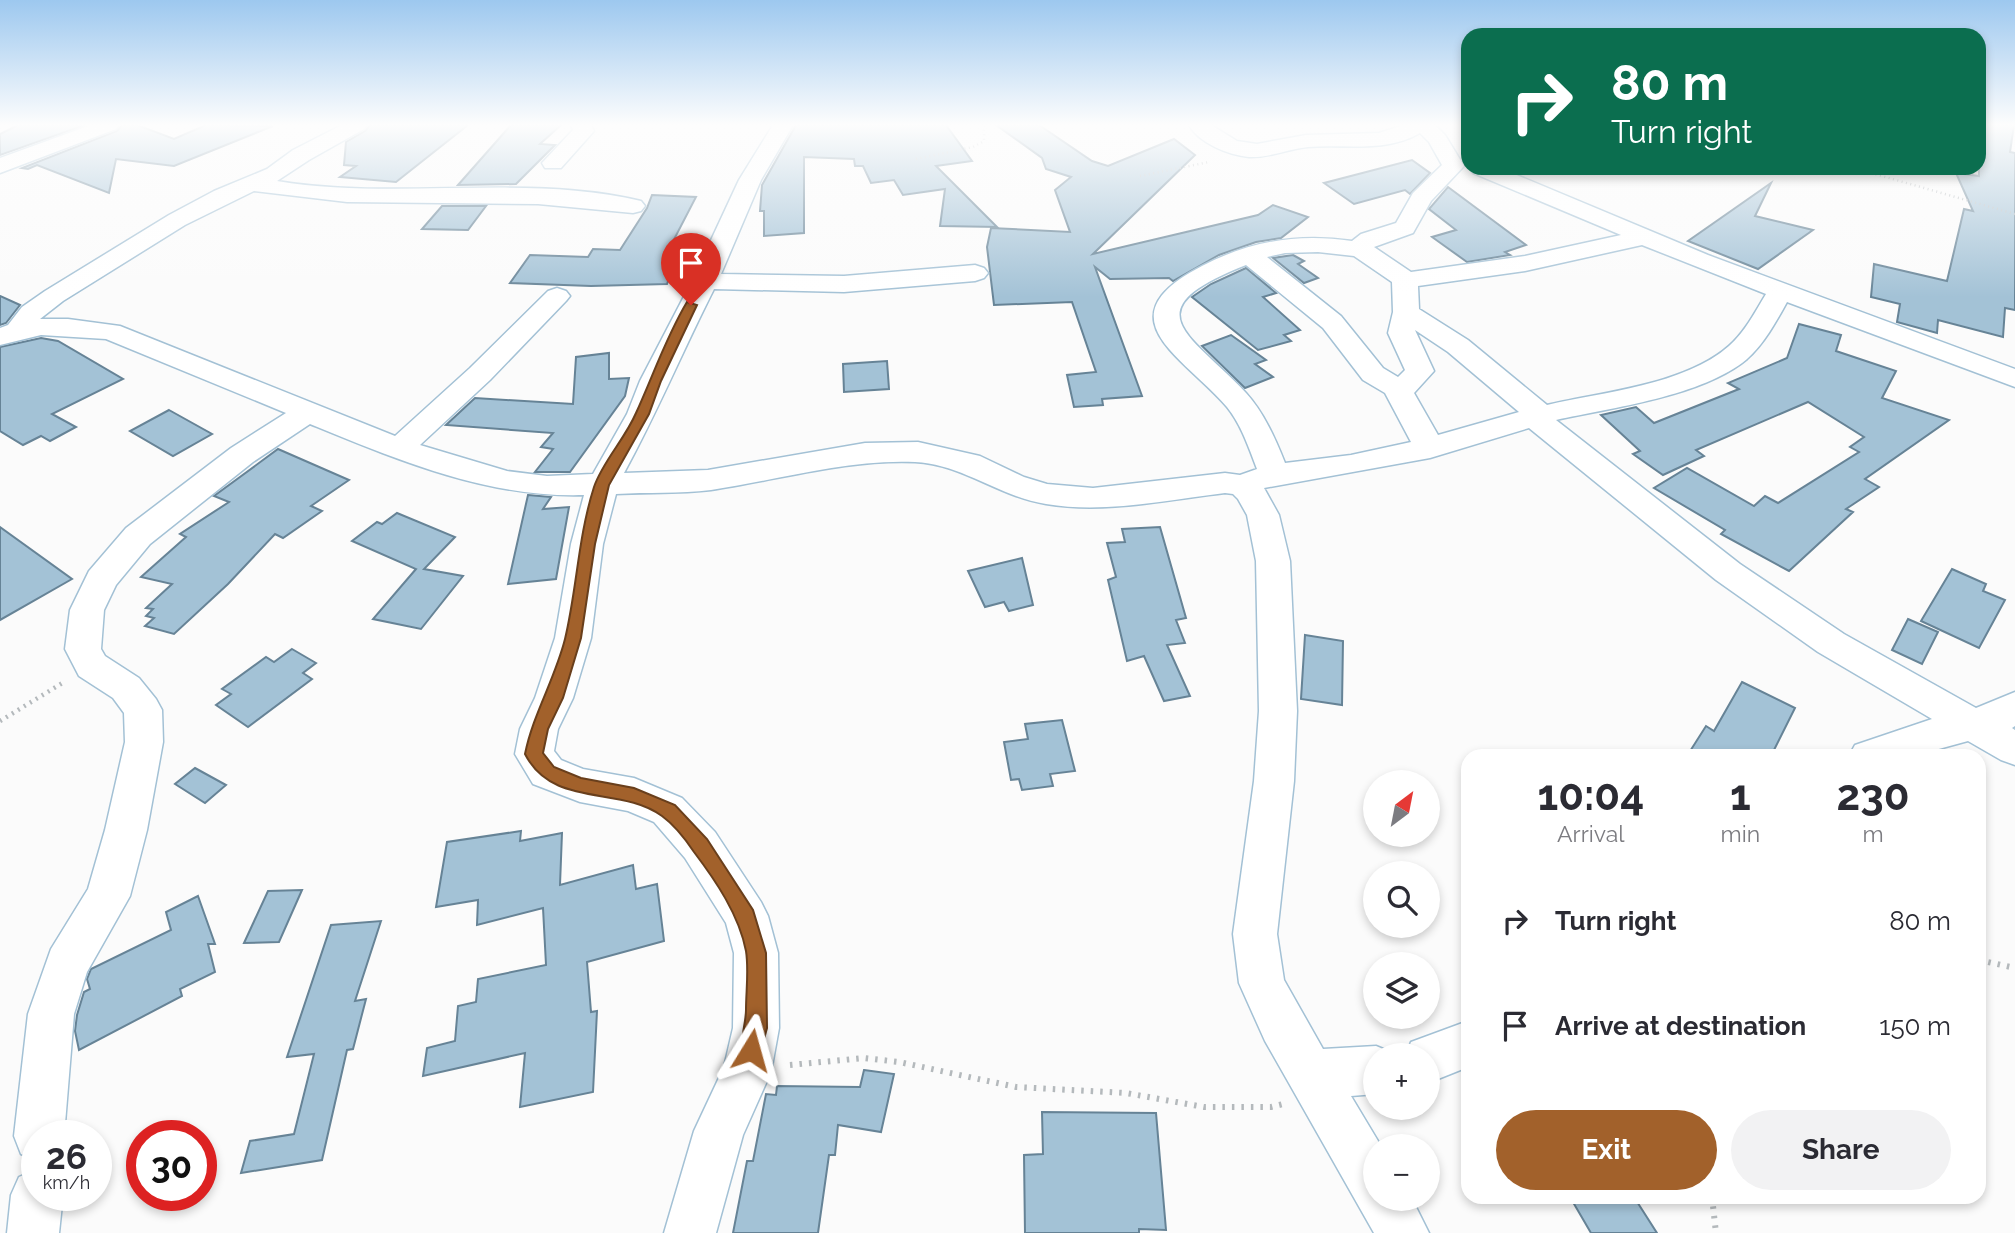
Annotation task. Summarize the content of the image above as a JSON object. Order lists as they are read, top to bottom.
{
  "north": "top right",
  "page": {
    "turn": ["80 m", "Turn right"],
    "eta": [
      "10:04",
      "Arrival",
      "1",
      "min",
      "230",
      "m"
    ],
    "map_buttons": ["+", "−"],
    "list": [
      {
        "name": "Turn right",
        "value": "80 m"
      },
      {
        "name": "Arrive at destination",
        "value": "150 m"
      }
    ],
    "buttons": ["Exit", "Share"],
    "speed": "26 km/h",
    "limit": "30"
  }
}
